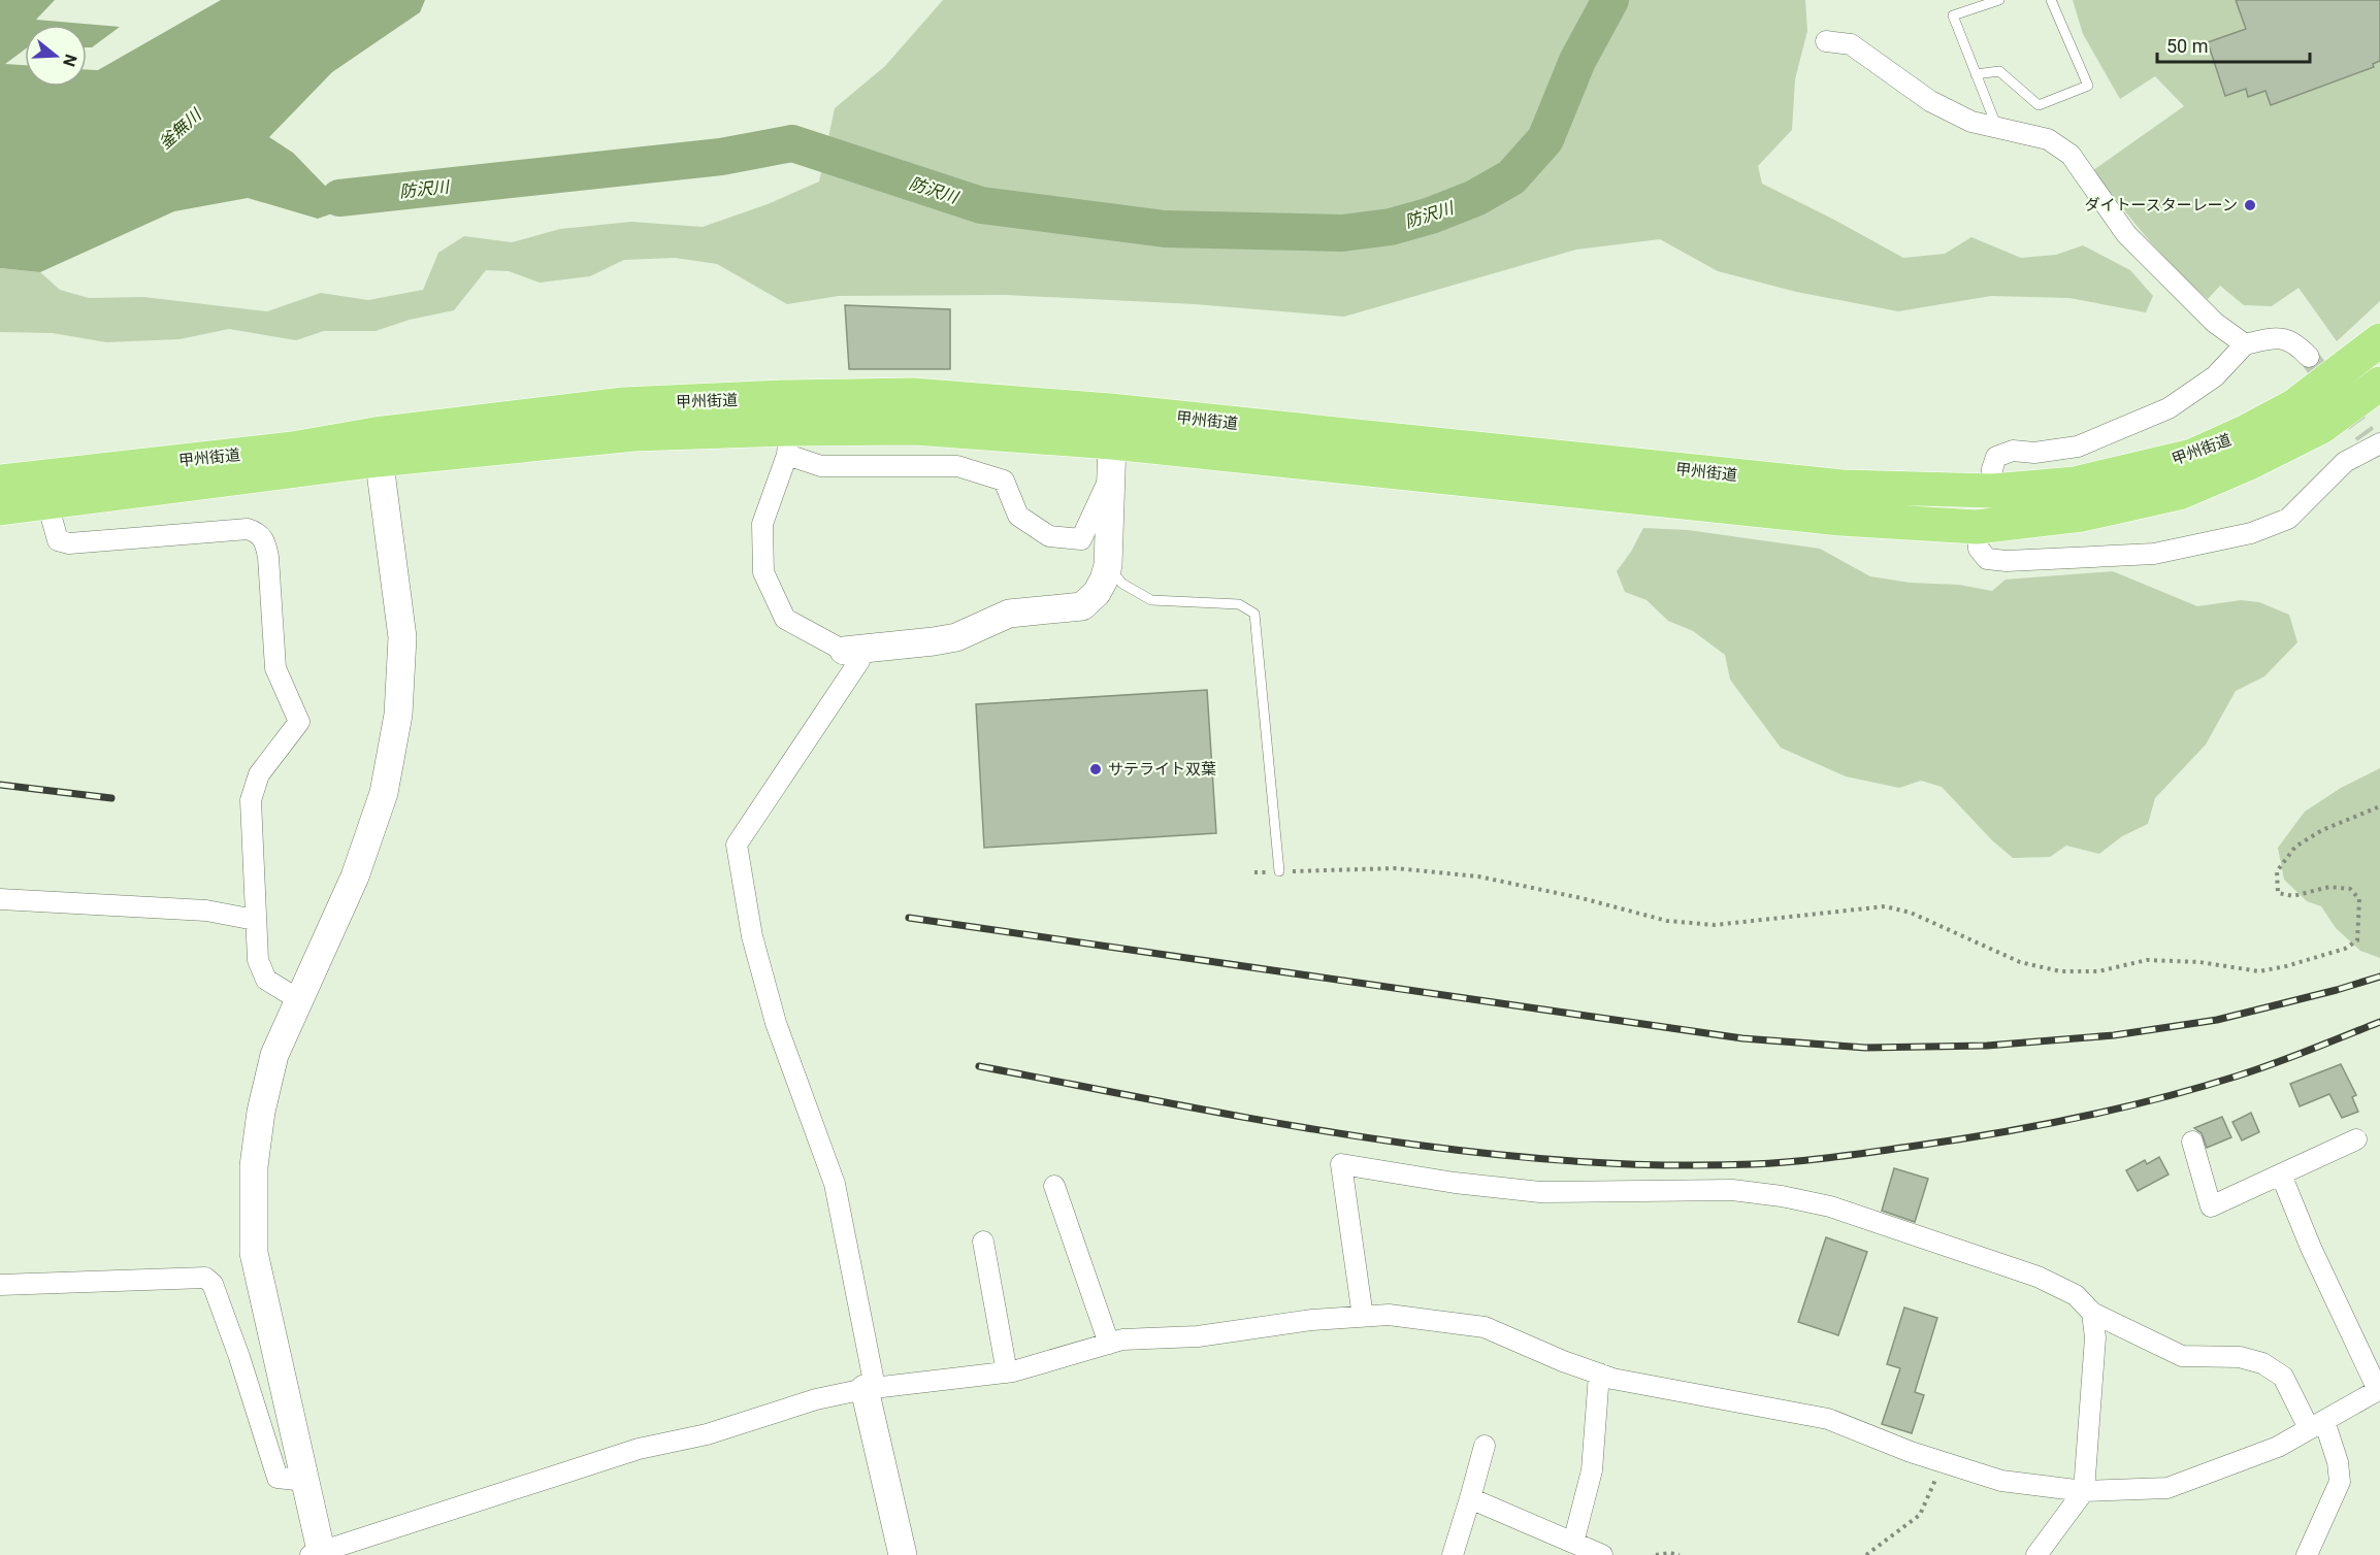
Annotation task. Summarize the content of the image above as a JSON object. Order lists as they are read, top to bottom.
{
  "streets": {
    "highway": ["甲州街道"]
  },
  "water": ["釜無川", "防沢川"],
  "places": ["ダイトースターレーン", "サテライト双葉"],
  "scale_bar": "50 m",
  "north": "right"
}
